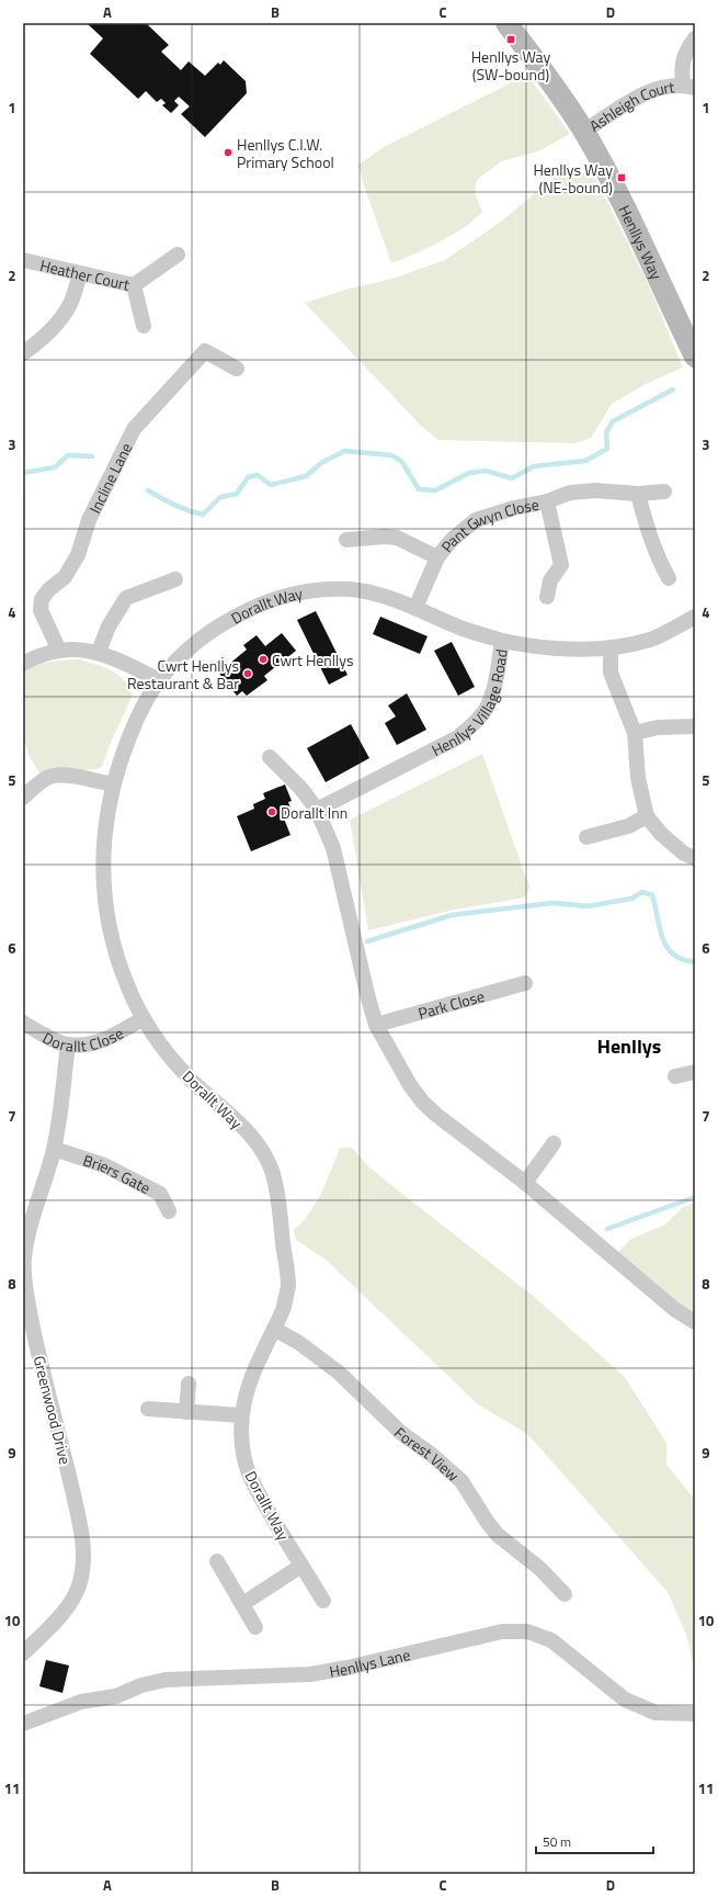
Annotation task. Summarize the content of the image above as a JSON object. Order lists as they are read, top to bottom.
{
  "streets": {
    "street": [
      "Ashleigh Court",
      "Henllys Way",
      "Heather Court",
      "Incline Lane",
      "Pant Gwyn Close",
      "Dorallt Way",
      "Henllys Village Road",
      "Park Close",
      "Dorallt Close",
      "Briers Gate",
      "Greenwood Drive",
      "Forest View",
      "Henllys Lane"
    ]
  },
  "crossings": [
    ["Ashleigh Court", "Henllys Way"],
    ["Pant Gwyn Close", "Dorallt Way"],
    ["Dorallt Way", "Henllys Village Road"],
    ["Dorallt Way", "Dorallt Close"],
    ["Dorallt Way", "Forest View"],
    ["Dorallt Close", "Greenwood Drive"],
    ["Briers Gate", "Greenwood Drive"]
  ],
  "districts": ["Henllys"],
  "places": {
    "transit": ["Henllys Way (SW-bound)", "Henllys Way (NE-bound)"],
    "other": [
      "Henllys C.I.W. Primary School",
      "Cwrt Henllys",
      "Cwrt Henllys Restaurant & Bar",
      "Dorallt Inn"
    ]
  },
  "scale_bar": "50 m",
  "grid": {
    "columns": [
      "A",
      "B",
      "C",
      "D"
    ],
    "rows": [
      "1",
      "2",
      "3",
      "4",
      "5",
      "6",
      "7",
      "8",
      "9",
      "10",
      "11"
    ]
  }
}
